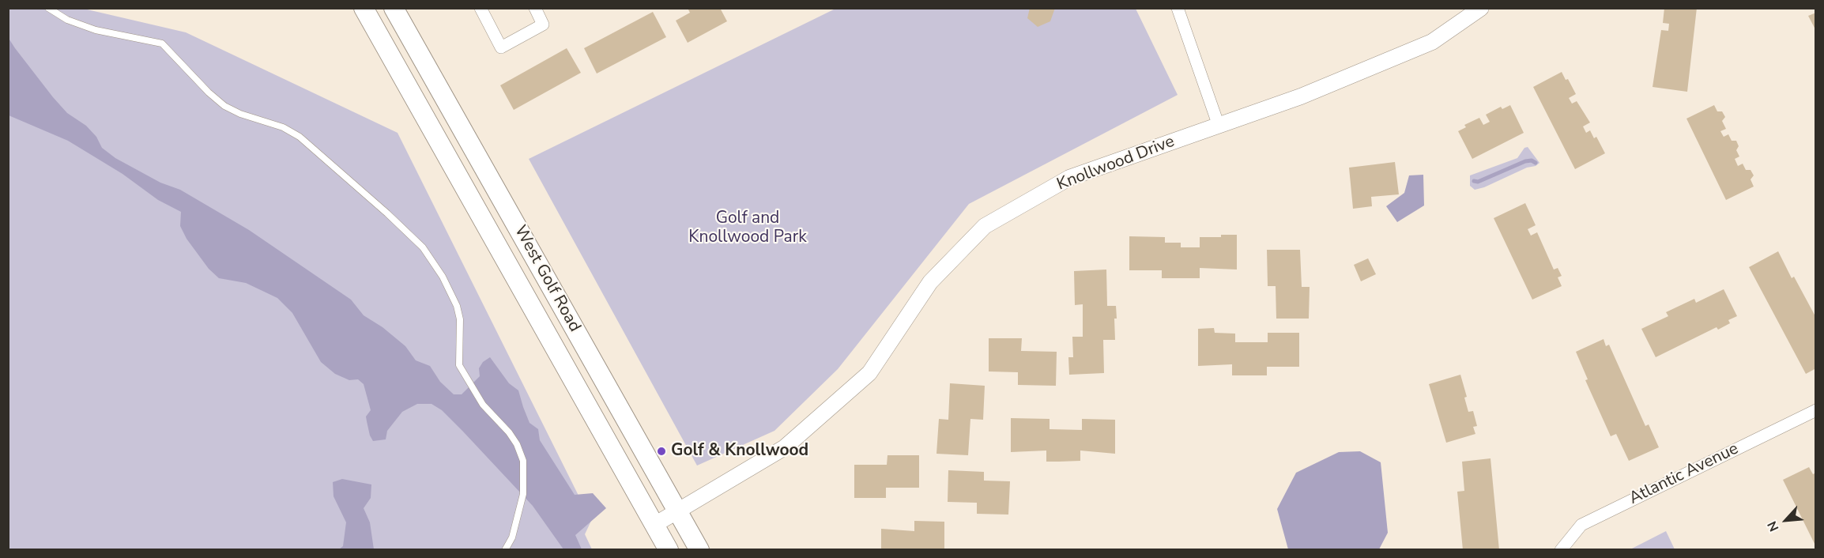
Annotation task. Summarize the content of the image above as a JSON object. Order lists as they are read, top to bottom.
{
  "streets": {
    "main road": ["West Golf Road"],
    "street": ["Knollwood Drive", "Atlantic Avenue"]
  },
  "crossings": [
    ["Knollwood Drive", "West Golf Road"]
  ],
  "parks": ["Golf and Knollwood Park"],
  "places": ["Golf & Knollwood"],
  "north": "bottom left"
}
